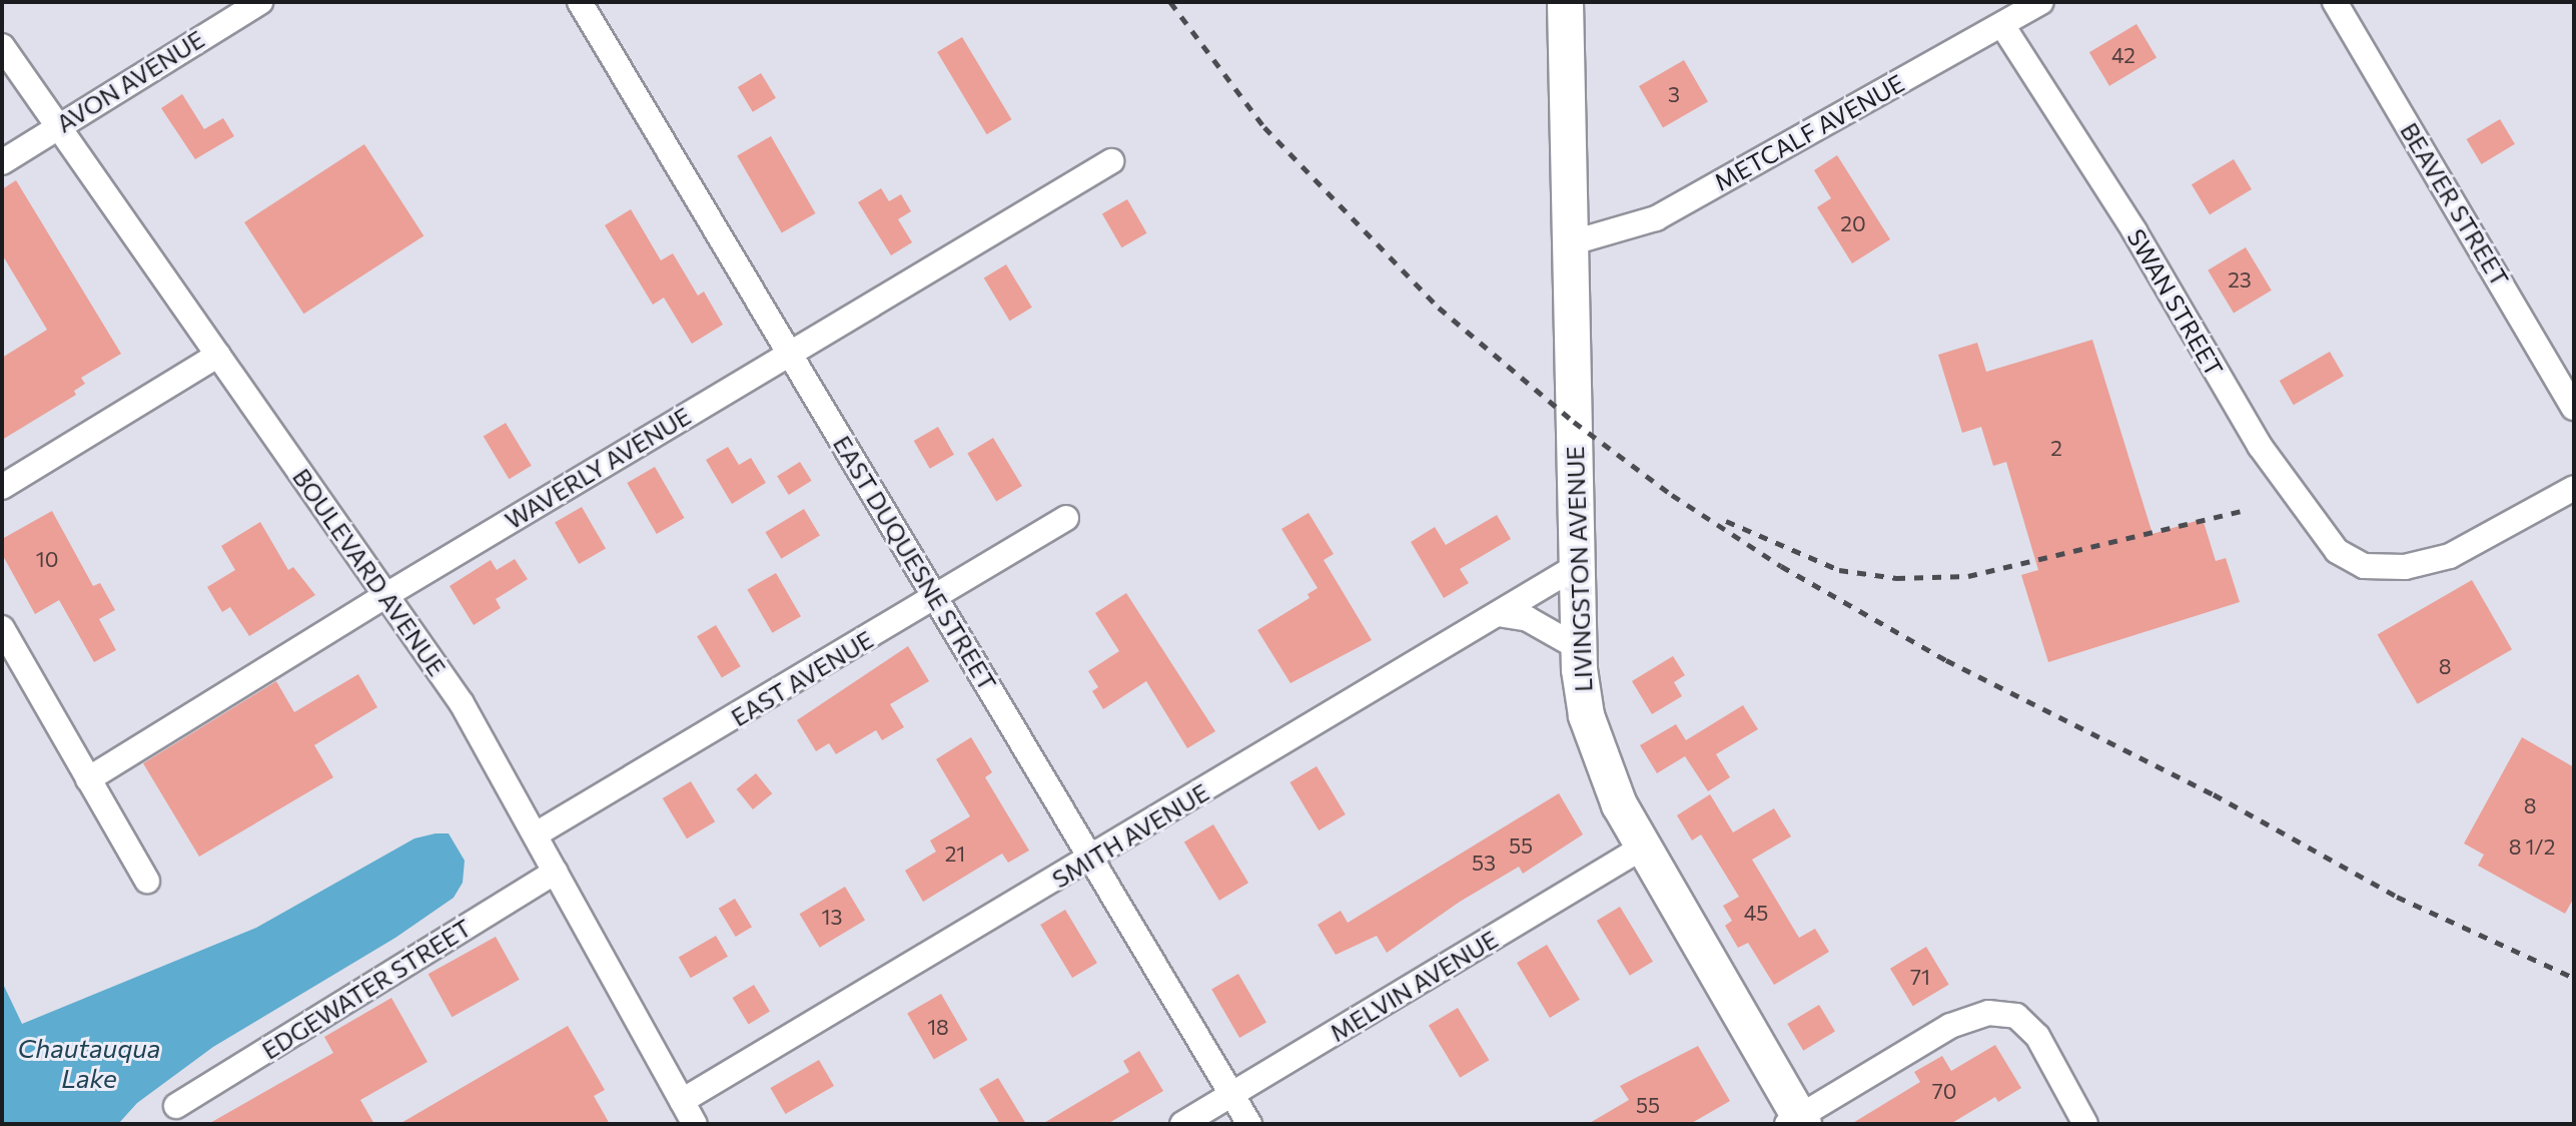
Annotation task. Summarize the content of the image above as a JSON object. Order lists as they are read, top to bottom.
{
  "streets": {
    "street": [
      "AVON AVENUE",
      "METCALF AVENUE",
      "BEAVER STREET",
      "SWAN STREET",
      "WAVERLY AVENUE",
      "EAST DUQUESNE STREET",
      "LIVINGSTON AVENUE",
      "BOULEVARD AVENUE",
      "EAST AVENUE",
      "SMITH AVENUE",
      "MELVIN AVENUE",
      "EDGEWATER STREET"
    ]
  },
  "crossings": [
    ["AVON AVENUE", "BOULEVARD AVENUE"],
    ["METCALF AVENUE", "SWAN STREET"],
    ["METCALF AVENUE", "LIVINGSTON AVENUE"],
    ["WAVERLY AVENUE", "EAST DUQUESNE STREET"],
    ["WAVERLY AVENUE", "BOULEVARD AVENUE"],
    ["EAST DUQUESNE STREET", "EAST AVENUE"],
    ["EAST DUQUESNE STREET", "SMITH AVENUE"],
    ["EAST DUQUESNE STREET", "MELVIN AVENUE"],
    ["LIVINGSTON AVENUE", "SMITH AVENUE"],
    ["LIVINGSTON AVENUE", "MELVIN AVENUE"],
    ["BOULEVARD AVENUE", "EAST AVENUE"],
    ["BOULEVARD AVENUE", "SMITH AVENUE"],
    ["BOULEVARD AVENUE", "EDGEWATER STREET"]
  ],
  "water": ["Chautauqua Lake"],
  "house_numbers": [
    "42",
    "3",
    "20",
    "23",
    "2",
    "10",
    "8",
    "8",
    "55",
    "8 1/2",
    "21",
    "53",
    "45",
    "13",
    "71",
    "18",
    "70",
    "55"
  ]
}
